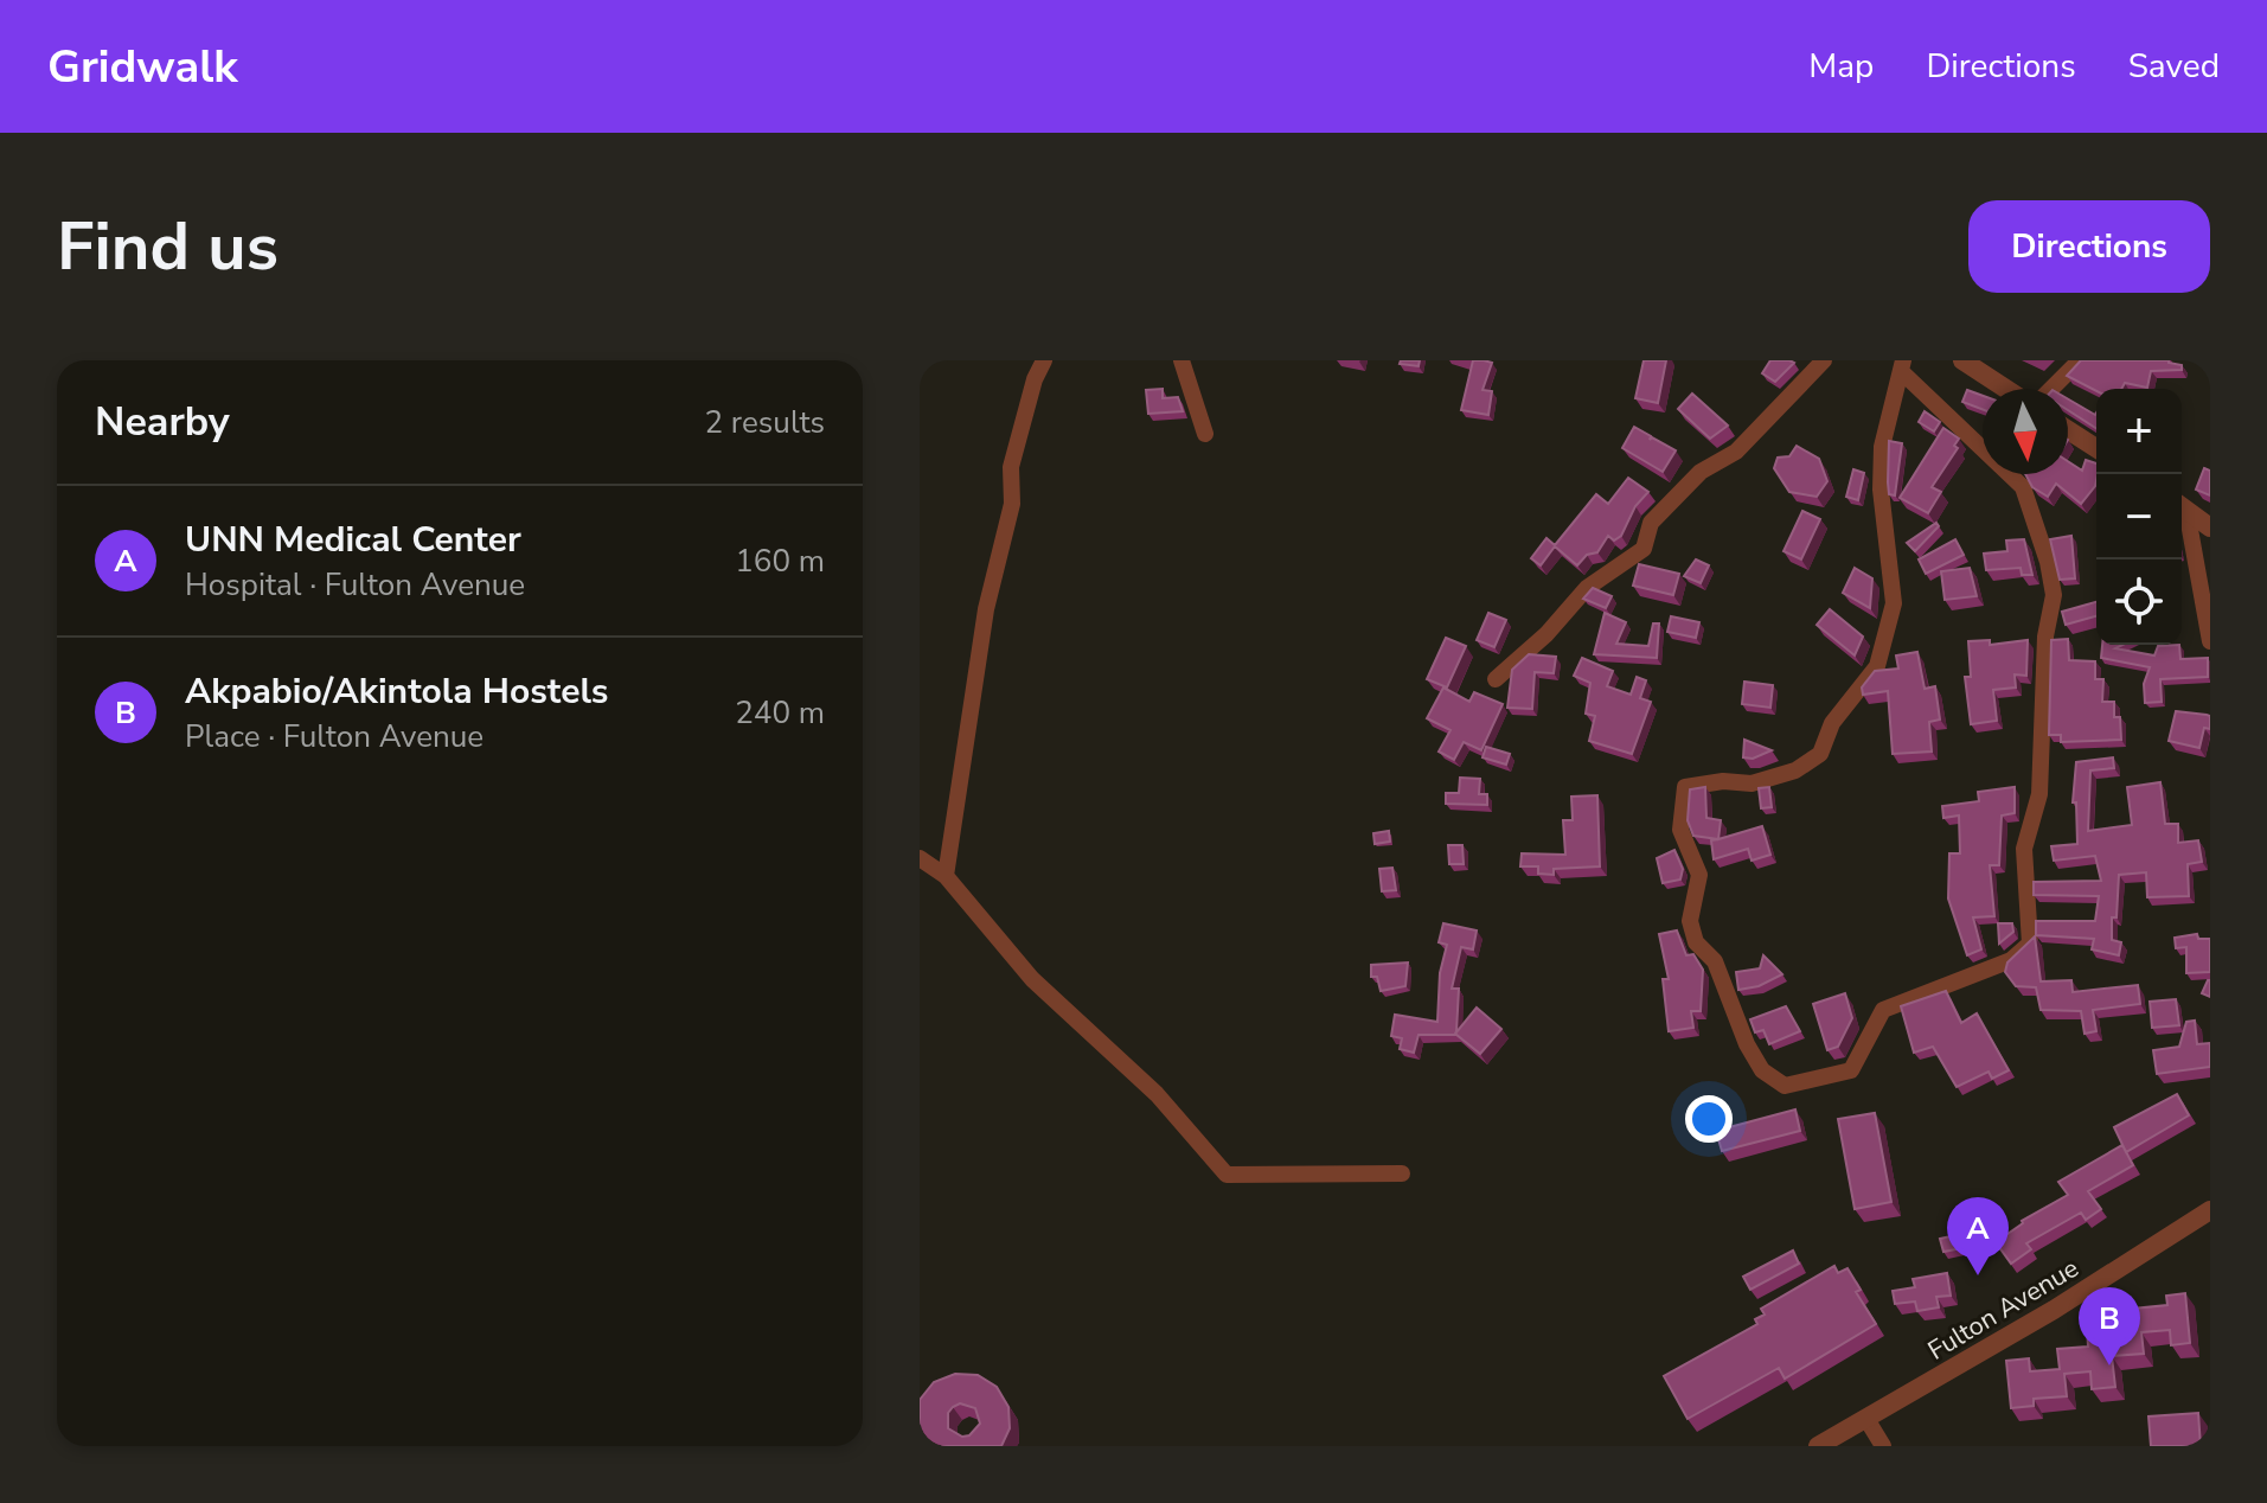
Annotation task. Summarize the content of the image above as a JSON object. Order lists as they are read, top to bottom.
{
  "streets": {
    "street": ["Fulton Avenue"]
  },
  "north": "bottom",
  "page": {
    "header": "Gridwalk",
    "nav": ["Map", "Directions", "Saved"],
    "buttons": "Directions",
    "title": "Find us",
    "heading": ["Nearby", "2 results"],
    "map_buttons": ["+", "−"],
    "list": [
      {
        "mark": "A",
        "name": "UNN Medical Center",
        "note": "Hospital · Fulton Avenue",
        "value": "160 m"
      },
      {
        "mark": "B",
        "name": "Akpabio/Akintola Hostels",
        "note": "Place · Fulton Avenue",
        "value": "240 m"
      }
    ],
    "pins": ["A", "B"]
  }
}
